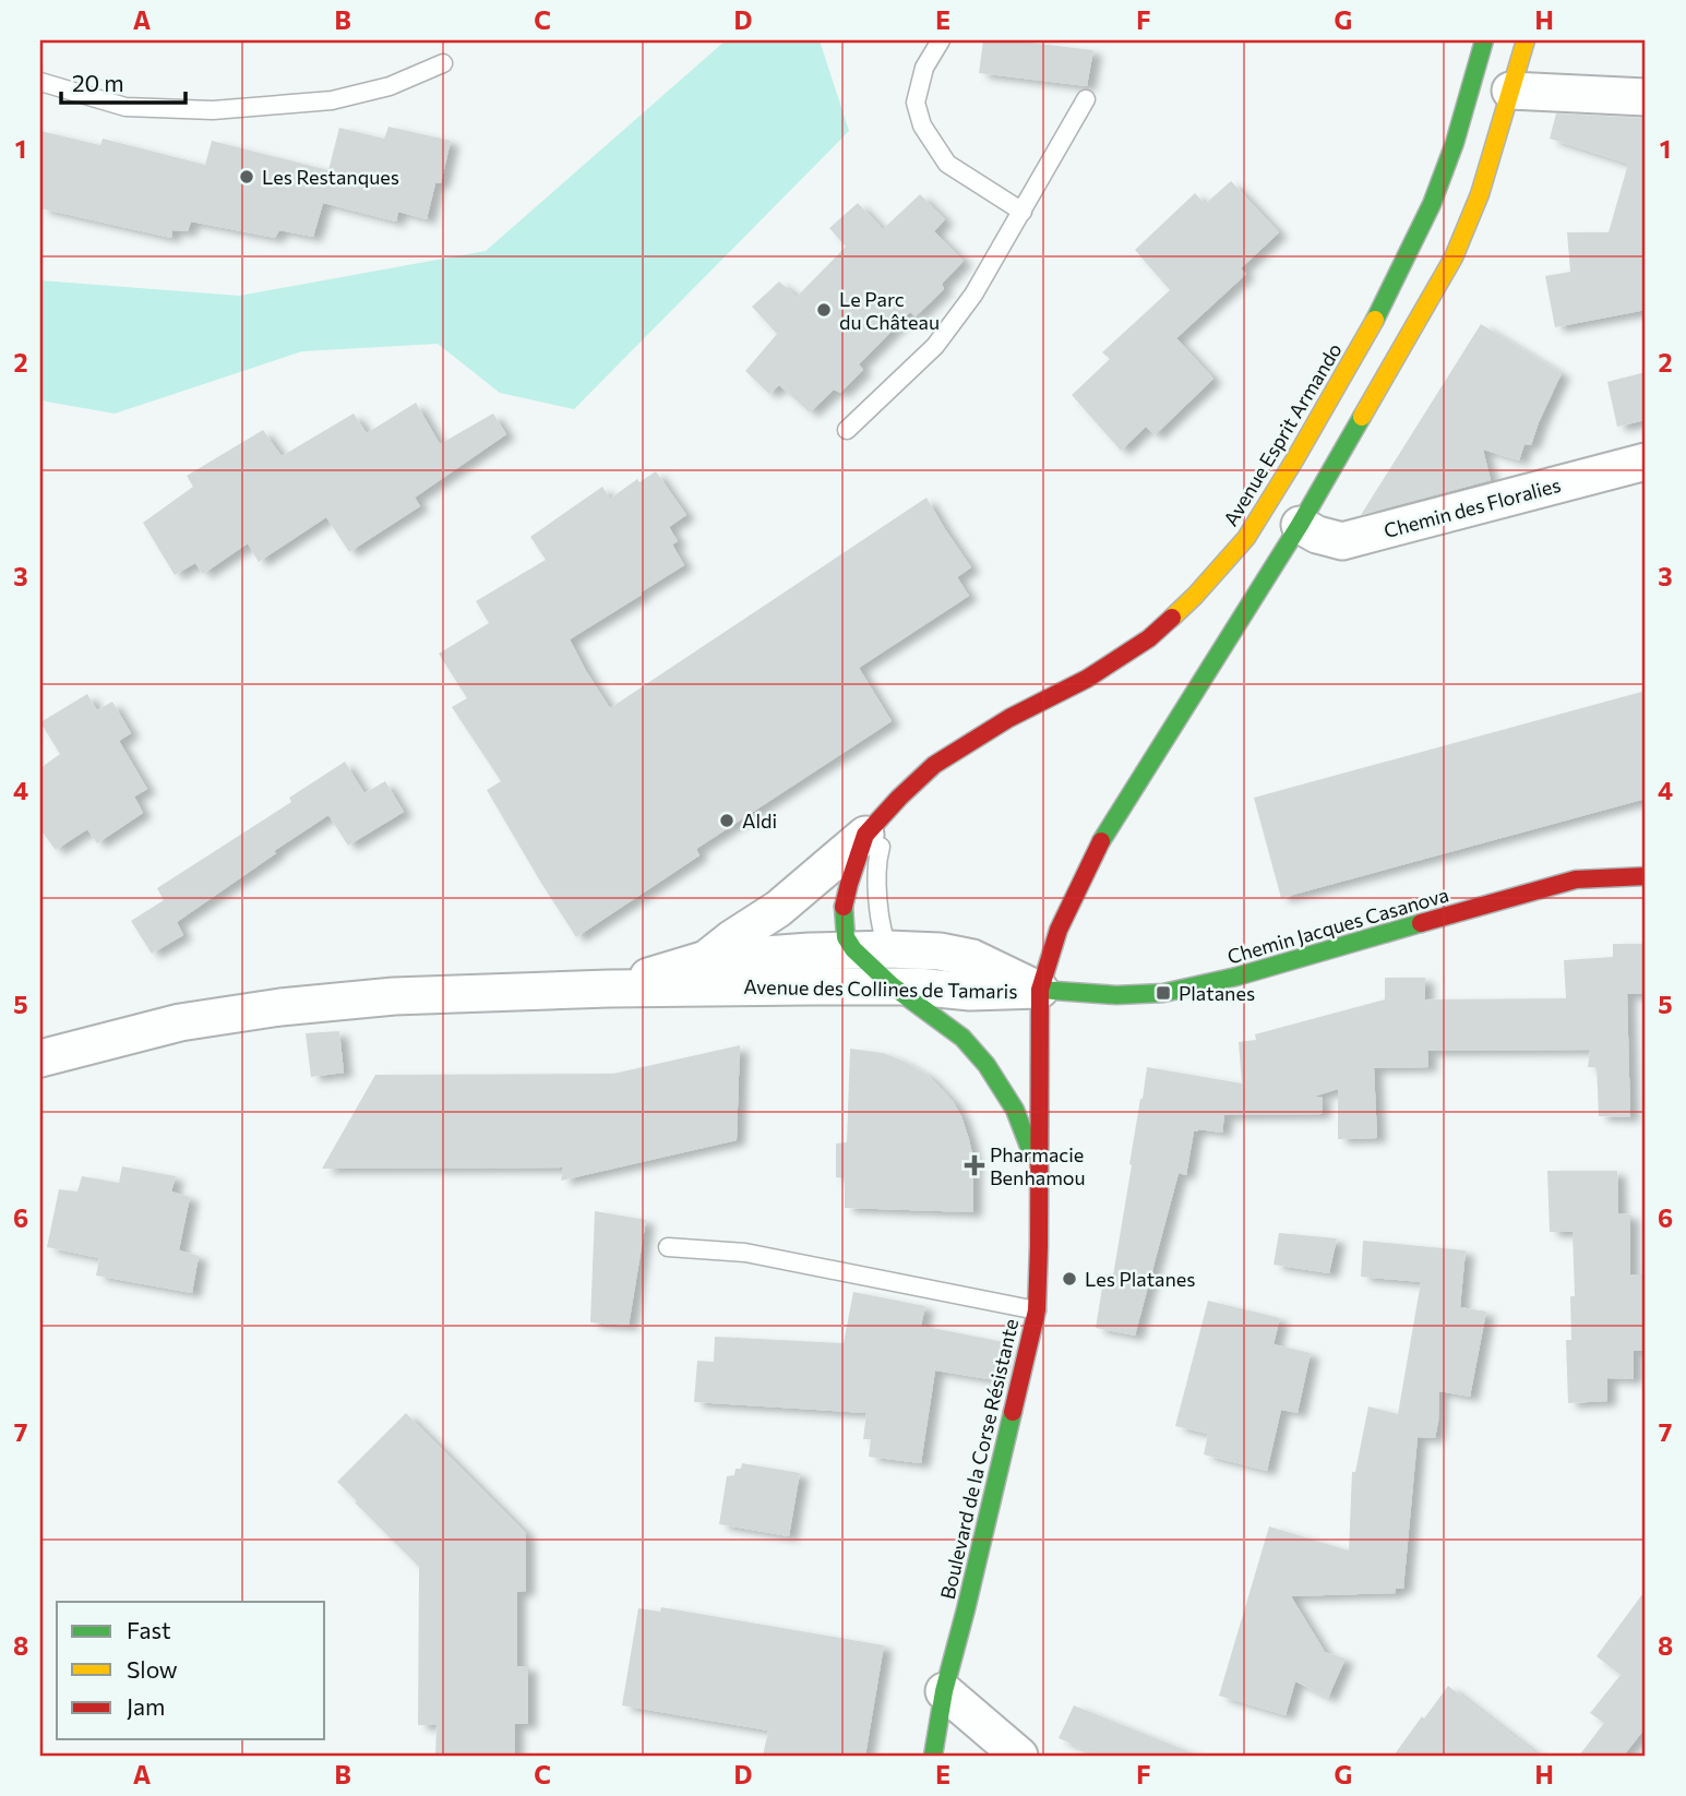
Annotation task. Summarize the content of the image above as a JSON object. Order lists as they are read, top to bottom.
{
  "streets": {
    "street": [
      "Avenue Esprit Armando",
      "Chemin des Floralies",
      "Chemin Jacques Casanova",
      "Avenue des Collines de Tamaris",
      "Boulevard de la Corse Résistante"
    ]
  },
  "crossings": [
    ["Avenue Esprit Armando", "Avenue des Collines de Tamaris"],
    ["Chemin Jacques Casanova", "Avenue des Collines de Tamaris"],
    ["Chemin Jacques Casanova", "Boulevard de la Corse Résistante"],
    ["Avenue des Collines de Tamaris", "Boulevard de la Corse Résistante"]
  ],
  "places": {
    "other": [
      "Les Restanques",
      "Le Parc du Château",
      "Aldi",
      "Les Platanes"
    ],
    "transit": ["Platanes"],
    "health": ["Pharmacie Benhamou"]
  },
  "legend": ["Fast", "Slow", "Jam"],
  "scale_bar": "20 m",
  "grid": {
    "columns": [
      "A",
      "B",
      "C",
      "D",
      "E",
      "F",
      "G",
      "H"
    ],
    "rows": [
      "1",
      "2",
      "3",
      "4",
      "5",
      "6",
      "7",
      "8"
    ]
  }
}
